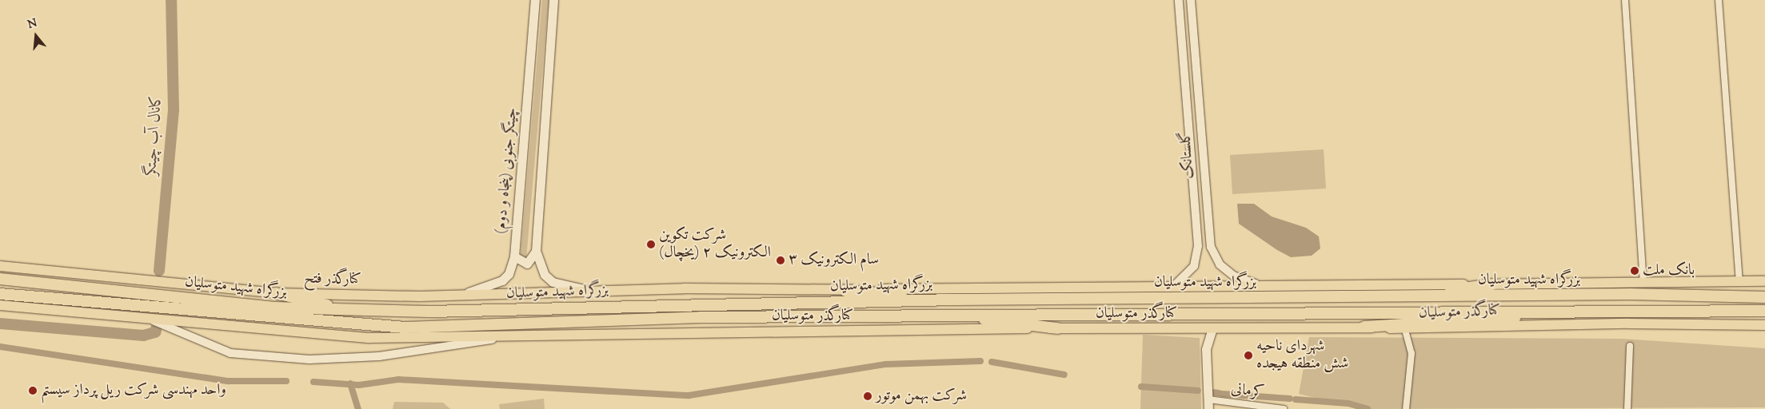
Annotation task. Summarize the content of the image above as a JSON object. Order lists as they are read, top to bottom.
{
  "streets": {
    "highway": ["بزرگراه شهید متوسلیان"],
    "main road": ["چیتگر جنوبی (پنجاه و دوم)", "کنارگذر فتح", "کنارگذر متوسلیان"],
    "street": ["گلستانک", "کرمانی"]
  },
  "crossings": [
    ["گلستانک", "کنارگذر متوسلیان"],
    ["چیتگر جنوبی (پنجاه و دوم)", "کنارگذر فتح"],
    ["کنارگذر فتح", "کنارگذر متوسلیان"]
  ],
  "water": ["کانال آب چیتگر"],
  "places": [
    "شرکت تکوین الکترونیک ۲ (یخچال)",
    "سام الکترونیک ۳",
    "بانک ملت",
    "شهردای ناحیه شش منطقه هیجده",
    "واحد مهندسی شرکت ریل پرداز سیستم",
    "شركت بهمن موتور"
  ],
  "north": "top"
}
